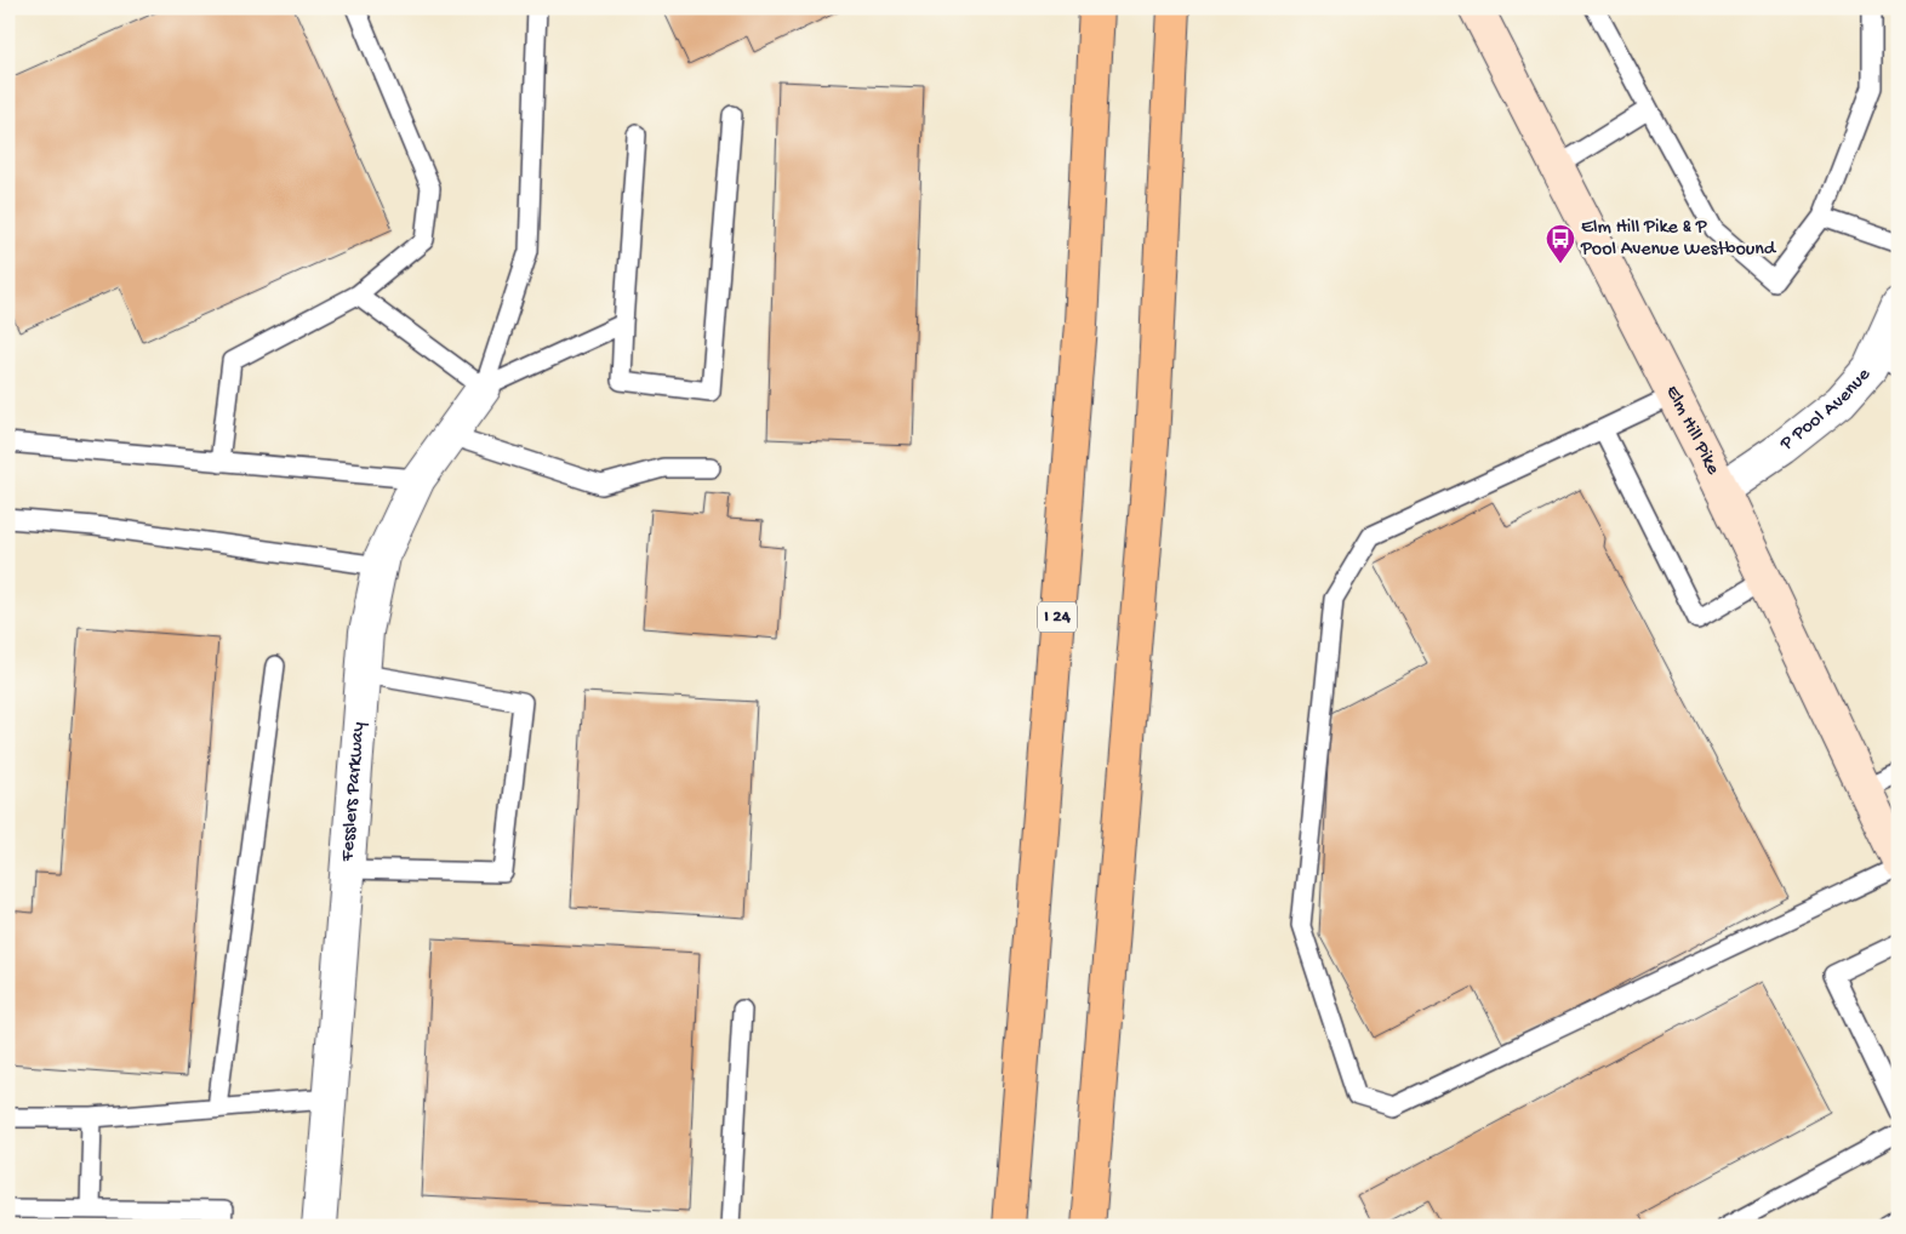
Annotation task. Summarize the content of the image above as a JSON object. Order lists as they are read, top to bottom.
{
  "streets": {
    "highway": ["I 24"],
    "main road": ["Elm Hill Pike"],
    "street": ["P Pool Avenue", "Fesslers Parkway"]
  },
  "crossings": [
    ["P Pool Avenue", "Elm Hill Pike"]
  ],
  "places": {
    "bus stop": ["Elm Hill Pike & P Pool Avenue Westbound"]
  }
}
